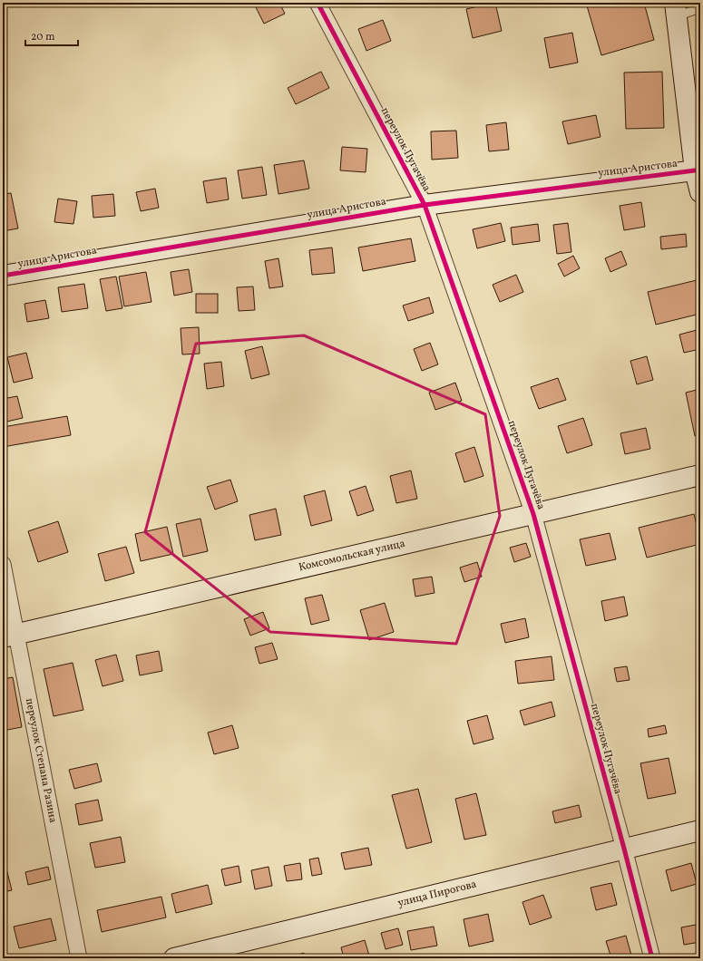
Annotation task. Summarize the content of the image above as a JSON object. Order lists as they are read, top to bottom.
{
  "streets": {
    "main road": ["улица Аристова", "Комсомольская улица", "улица Пирогова"],
    "street": ["переулок Пугачёва", "переулок Степана Разина"]
  },
  "crossings": [
    ["переулок Пугачёва", "улица Аристова"],
    ["переулок Пугачёва", "Комсомольская улица"],
    ["переулок Пугачёва", "улица Пирогова"],
    ["Комсомольская улица", "переулок Степана Разина"]
  ],
  "scale_bar": "20 m"
}
